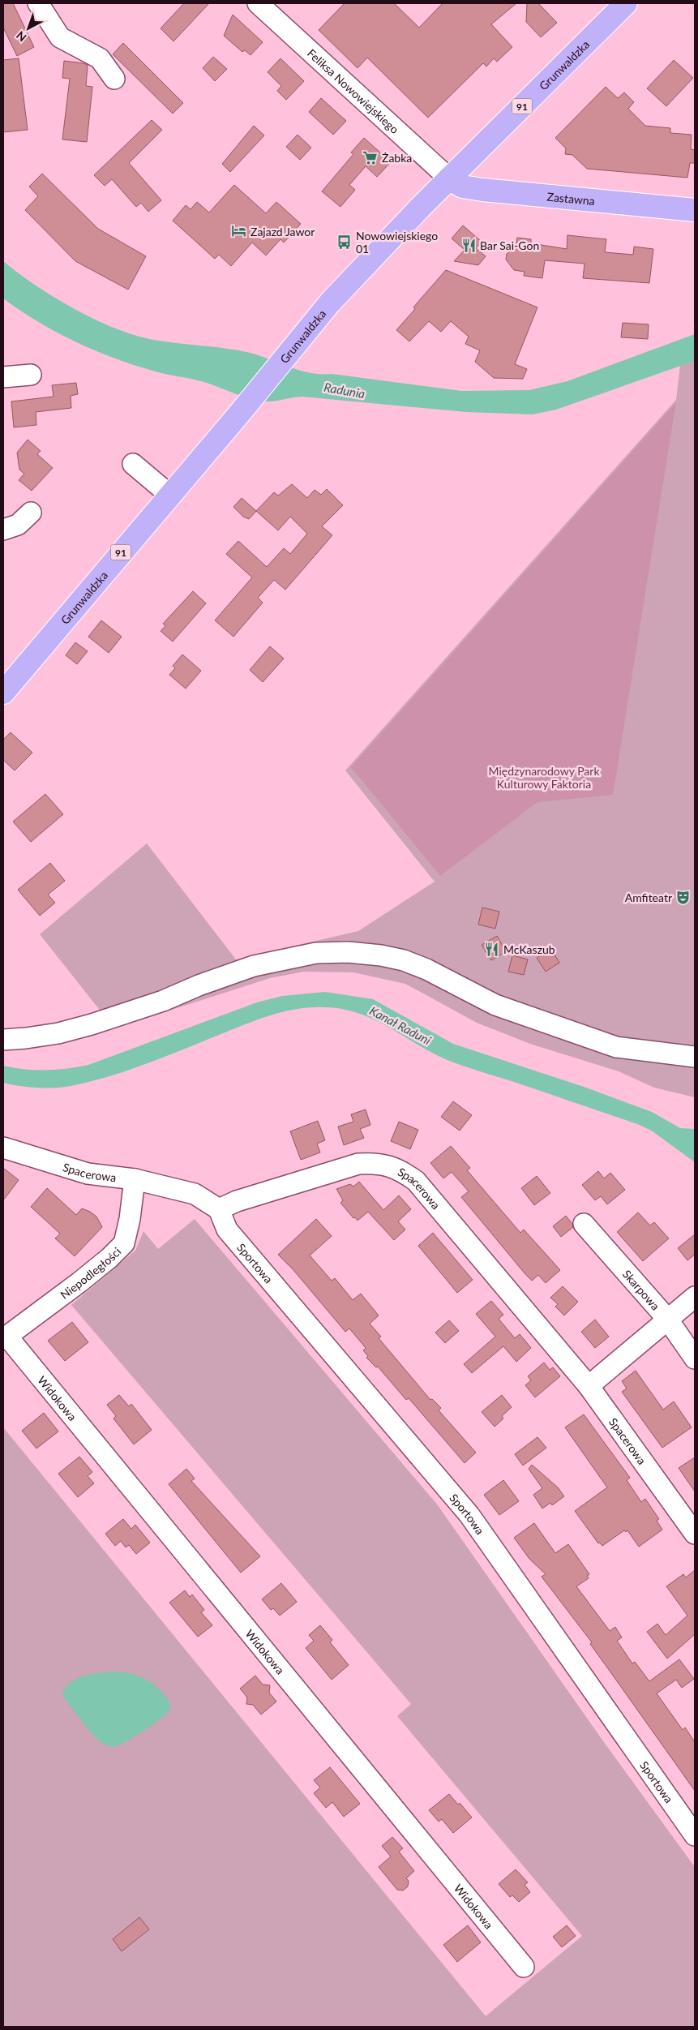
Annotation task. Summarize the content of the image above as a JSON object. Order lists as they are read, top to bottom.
{
  "streets": {
    "main road": ["Grunwaldzka", "91", "Zastawna"],
    "street": [
      "Feliksa Nowowiejskiego",
      "Spacerowa",
      "Sportowa",
      "Niepodległości",
      "Skarpowa",
      "Widokowa"
    ]
  },
  "crossings": [
    ["Grunwaldzka", "Feliksa Nowowiejskiego"],
    ["Grunwaldzka", "Zastawna"],
    ["Feliksa Nowowiejskiego", "Zastawna"],
    ["Spacerowa", "Sportowa"],
    ["Spacerowa", "Niepodległości"],
    ["Niepodległości", "Widokowa"]
  ],
  "water": ["Radunia", "Kanał Raduni"],
  "parks": ["Międzynarodowy Park Kulturowy Faktoria"],
  "places": {
    "supermarket": ["Żabka"],
    "hotel": ["Zajazd Jawor"],
    "bus stop": ["Nowowiejskiego 01"],
    "restaurant": ["Bar Sai-Gon", "McKaszub"],
    "theatre": ["Amfiteatr"]
  },
  "north": "bottom left"
}
